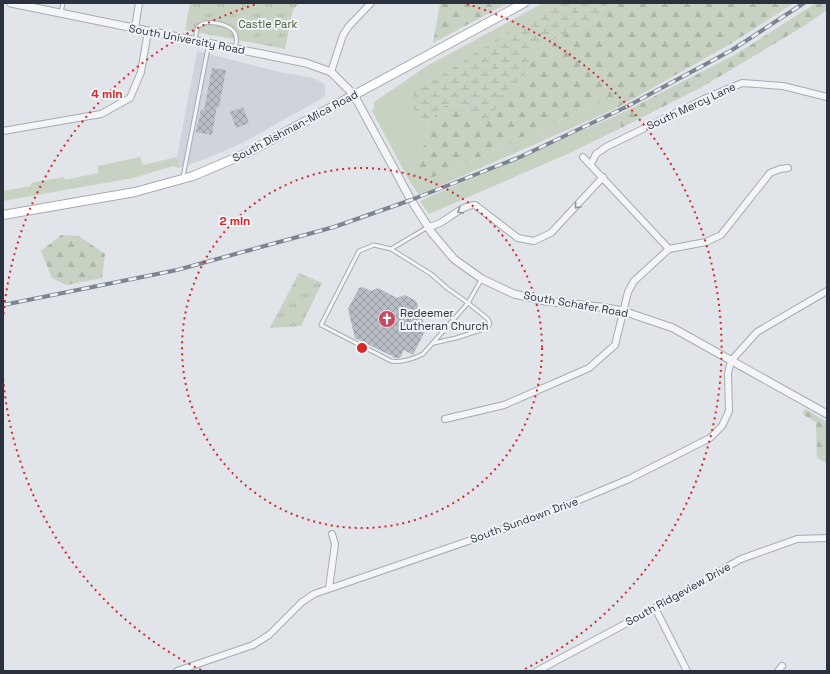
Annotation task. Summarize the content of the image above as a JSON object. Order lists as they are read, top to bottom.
{
  "streets": {
    "main road": ["South Dishman-Mica Road"],
    "street": [
      "South University Road",
      "South Mercy Lane",
      "South Schafer Road",
      "South Sundown Drive",
      "South Ridgeview Drive"
    ]
  },
  "crossings": [
    ["South University Road", "South Dishman-Mica Road"],
    ["South University Road", "South Schafer Road"],
    ["South Dishman-Mica Road", "South Schafer Road"],
    ["South Schafer Road", "South Sundown Drive"]
  ],
  "parks": ["Castle Park"],
  "places": {
    "church": ["Redeemer Lutheran Church"]
  },
  "rings": ["4 min", "2 min"]
}
